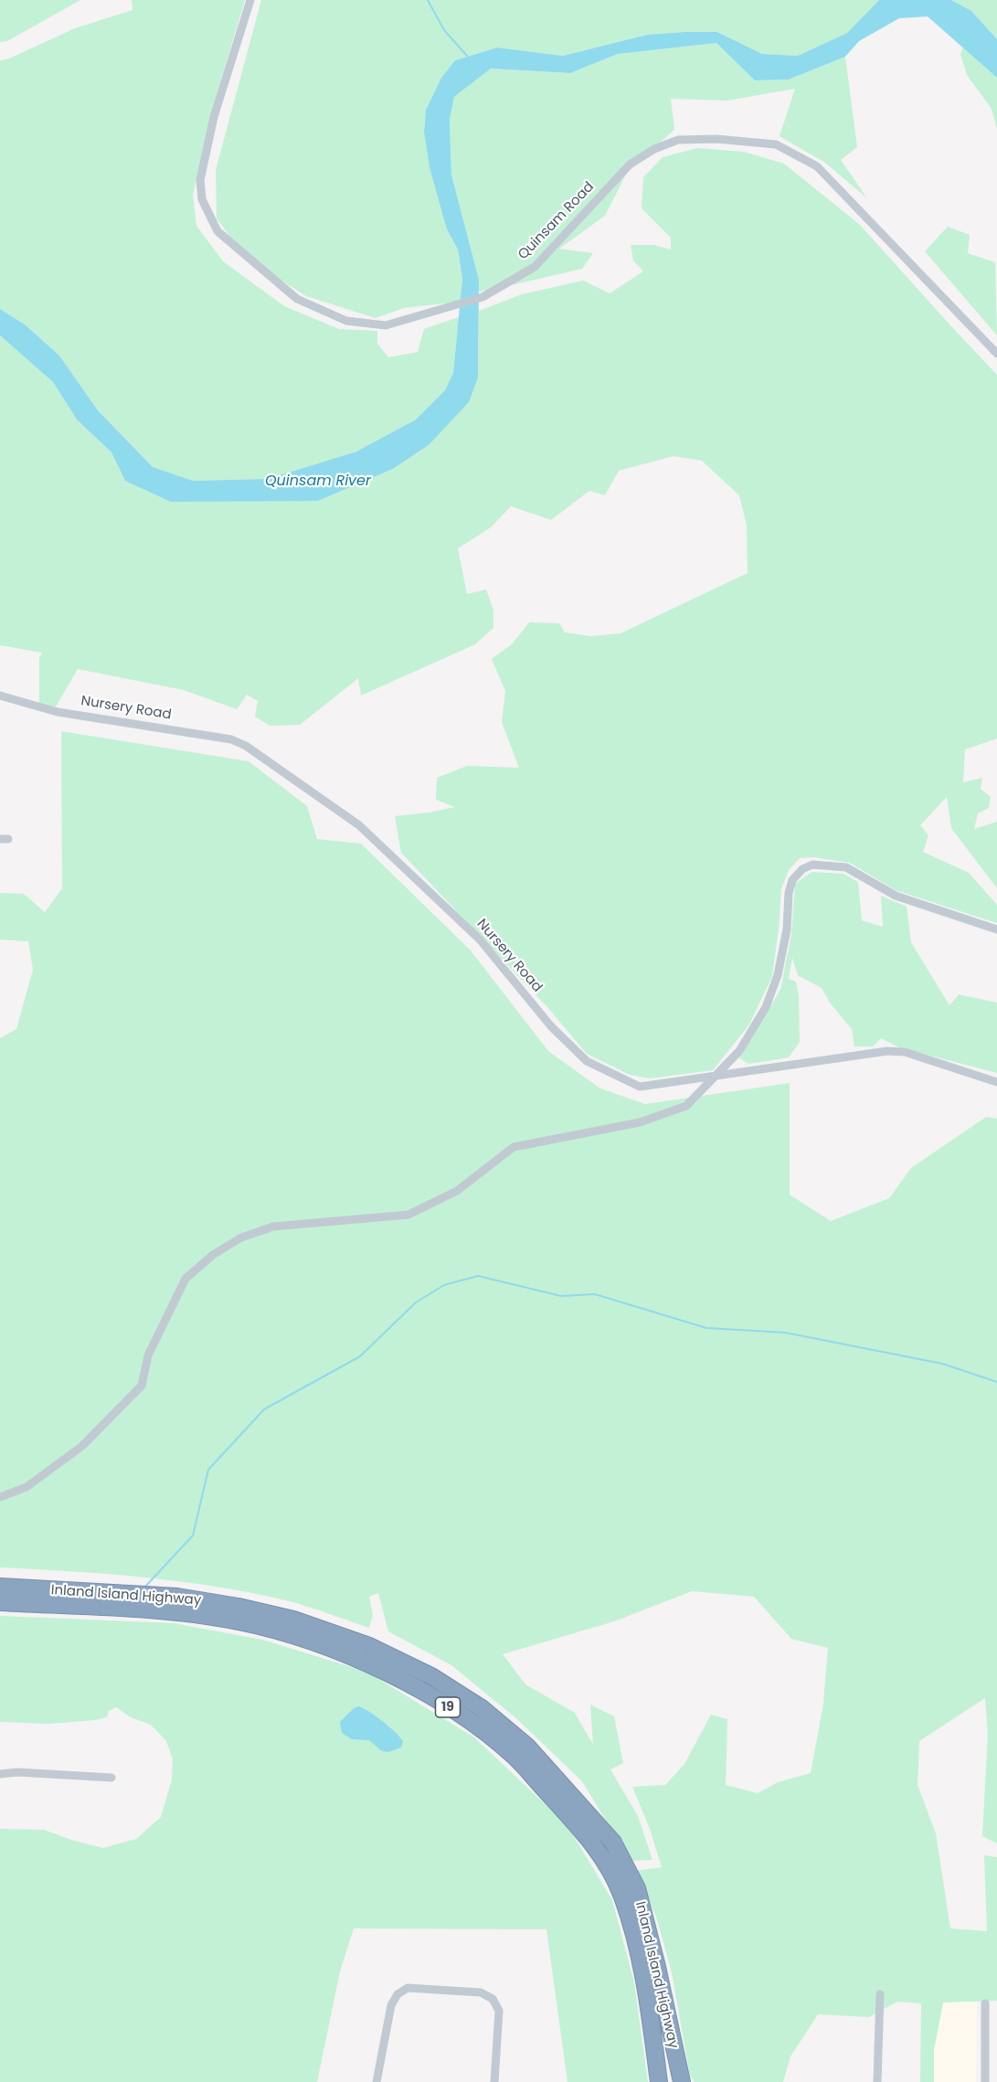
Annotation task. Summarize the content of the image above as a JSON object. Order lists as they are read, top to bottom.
{
  "streets": {
    "highway": ["Inland Island Highway", "19"],
    "street": ["Quinsam Road", "Nursery Road"]
  },
  "water": ["Quinsam River"]
}
